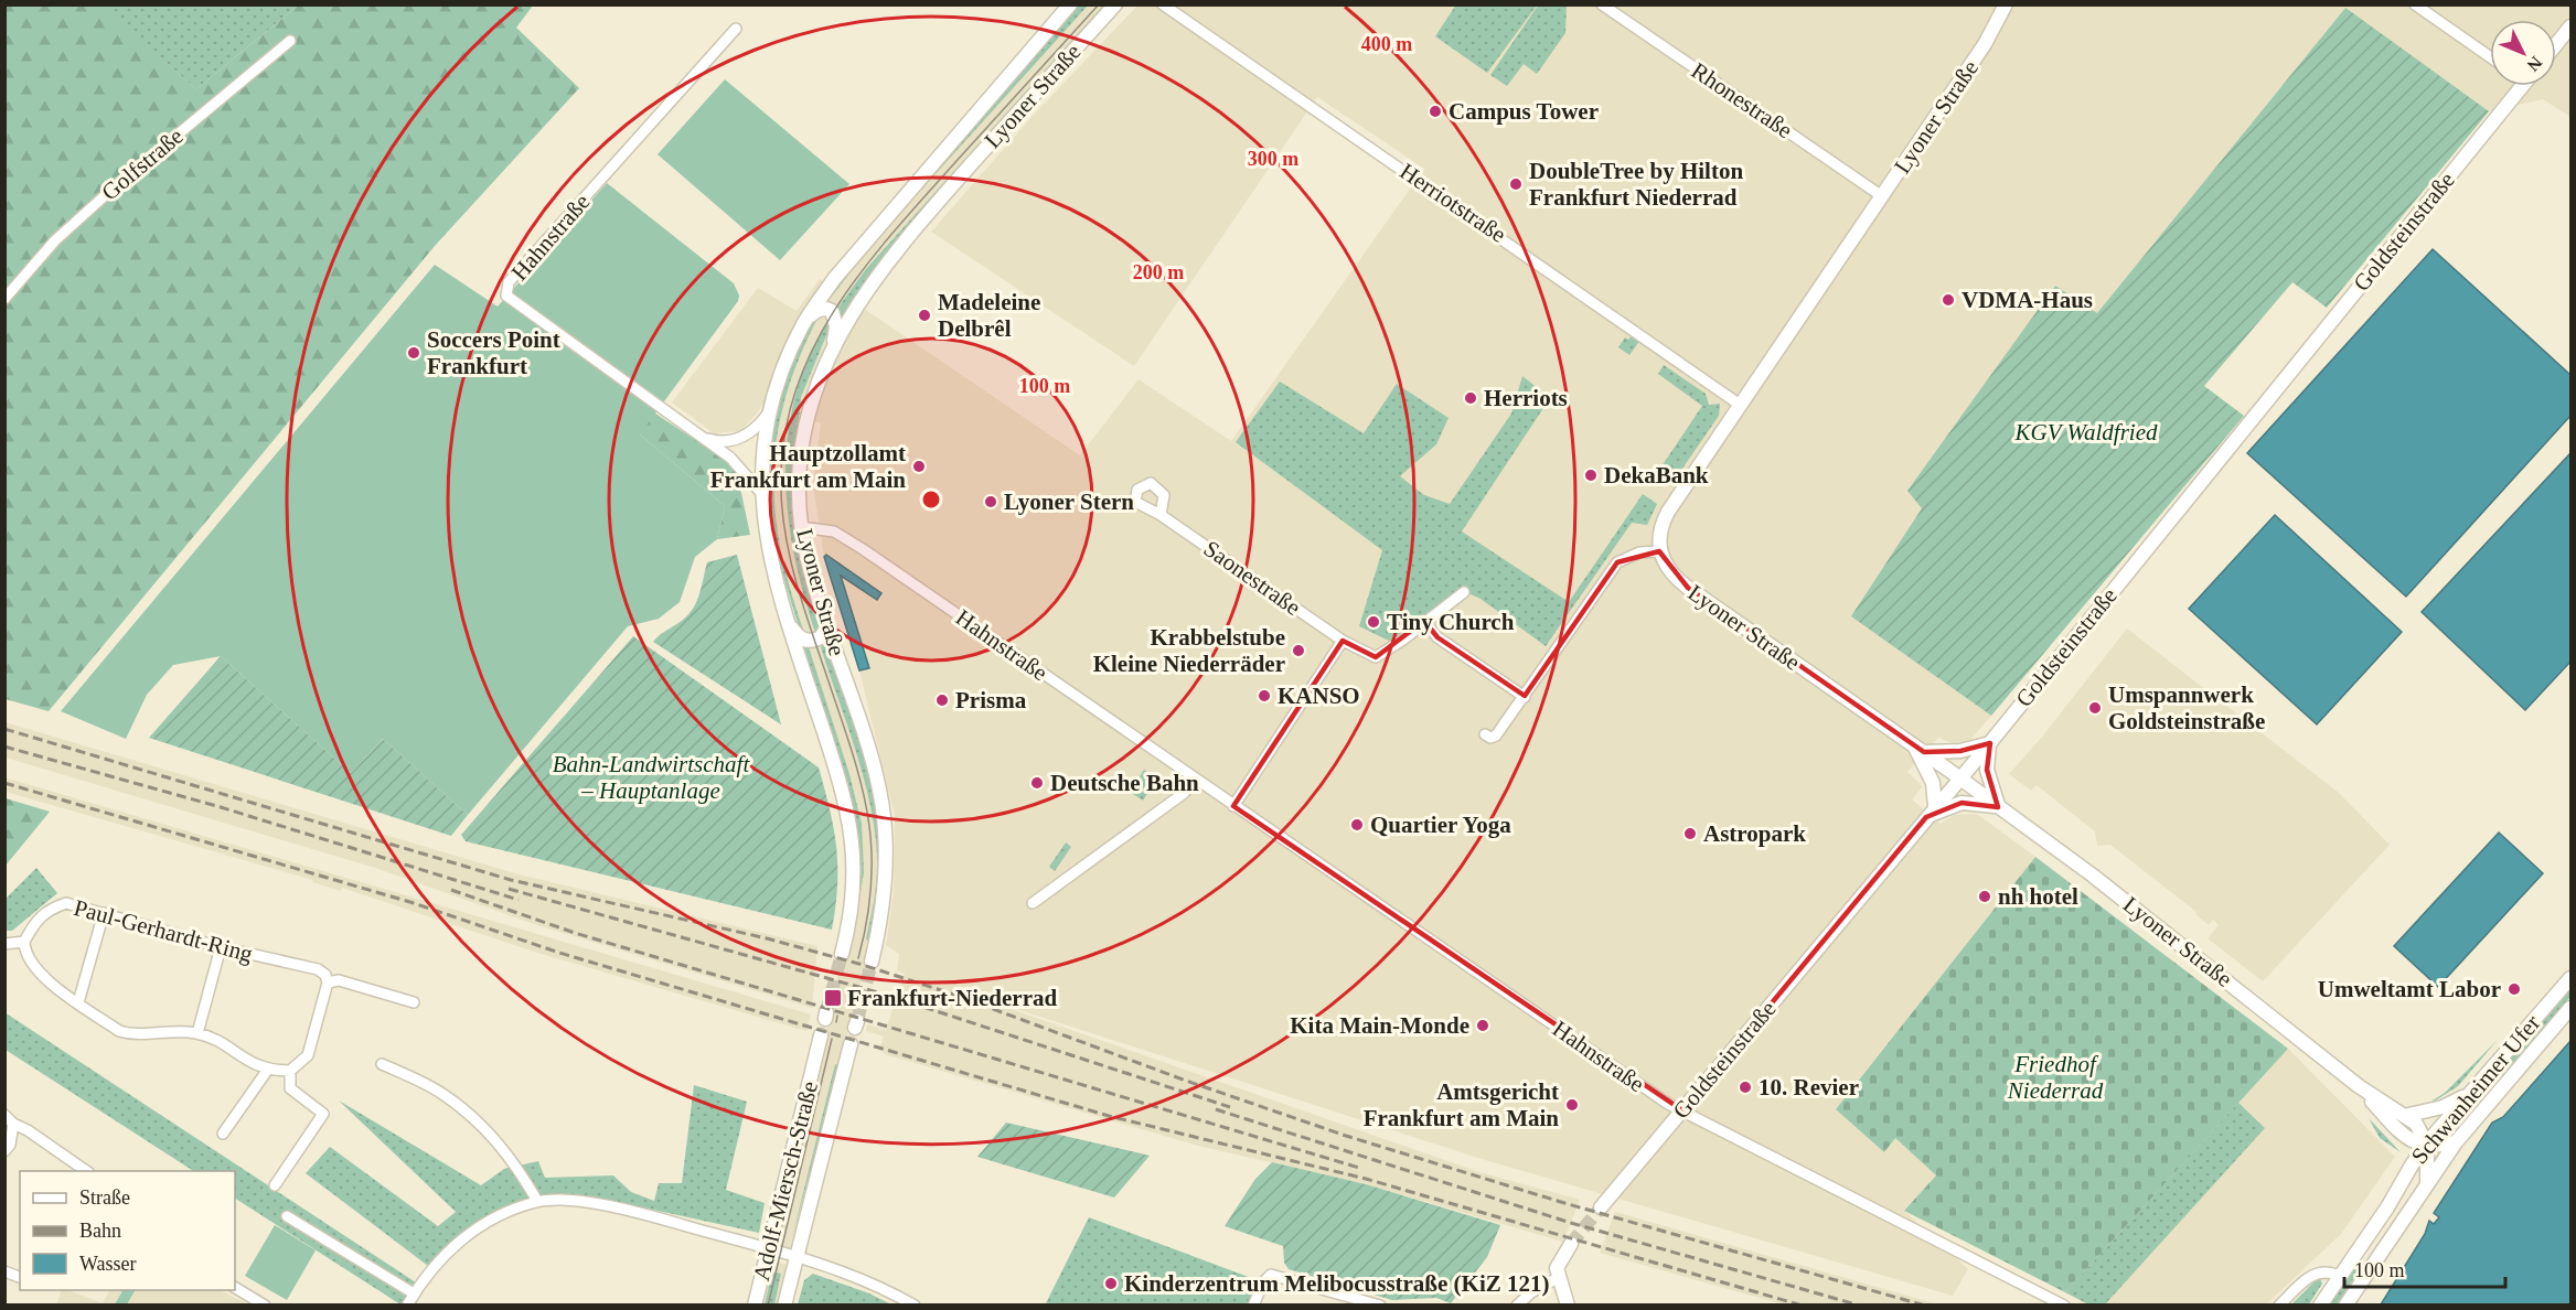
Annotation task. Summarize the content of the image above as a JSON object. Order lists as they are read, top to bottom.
{
  "streets": {
    "main road": [
      "Lyoner Straße",
      "Goldsteinstraße",
      "Schwanheimer Ufer",
      "Adolf-Miersch-Straße"
    ],
    "street": [
      "Rhonestraße",
      "Golfstraße",
      "Herriotstraße",
      "Hahnstraße",
      "Saonestraße",
      "Paul-Gerhardt-Ring"
    ]
  },
  "crossings": [
    ["Lyoner Straße", "Rhonestraße"],
    ["Lyoner Straße", "Herriotstraße"],
    ["Lyoner Straße", "Goldsteinstraße"],
    ["Lyoner Straße", "Hahnstraße"],
    ["Lyoner Straße", "Schwanheimer Ufer"],
    ["Goldsteinstraße", "Hahnstraße"]
  ],
  "parks": ["KGV Waldfried", "Bahn-Landwirtschaft – Hauptanlage", "Friedhof Niederrad"],
  "places": {
    "other": [
      "Campus Tower",
      "DoubleTree by Hilton Frankfurt Niederrad",
      "VDMA-Haus",
      "Madeleine Delbrêl",
      "Soccers Point Frankfurt",
      "Herriots",
      "Hauptzollamt Frankfurt am Main",
      "DekaBank",
      "Lyoner Stern",
      "Tiny Church",
      "Krabbelstube Kleine Niederräder",
      "KANSO",
      "Prisma",
      "Umspannwerk Goldsteinstraße",
      "Deutsche Bahn",
      "Quartier Yoga",
      "Astropark",
      "nh hotel",
      "Umweltamt Labor",
      "Kita Main-Monde",
      "10. Revier",
      "Amtsgericht Frankfurt am Main",
      "Kinderzentrum Melibocusstraße (KiZ 121)"
    ],
    "transit": ["Frankfurt-Niederrad"]
  },
  "legend": ["Straße", "Bahn", "Wasser"],
  "scale_bar": "100 m",
  "north": "bottom right",
  "rings": [
    "400 m",
    "300 m",
    "200 m",
    "100 m"
  ]
}
